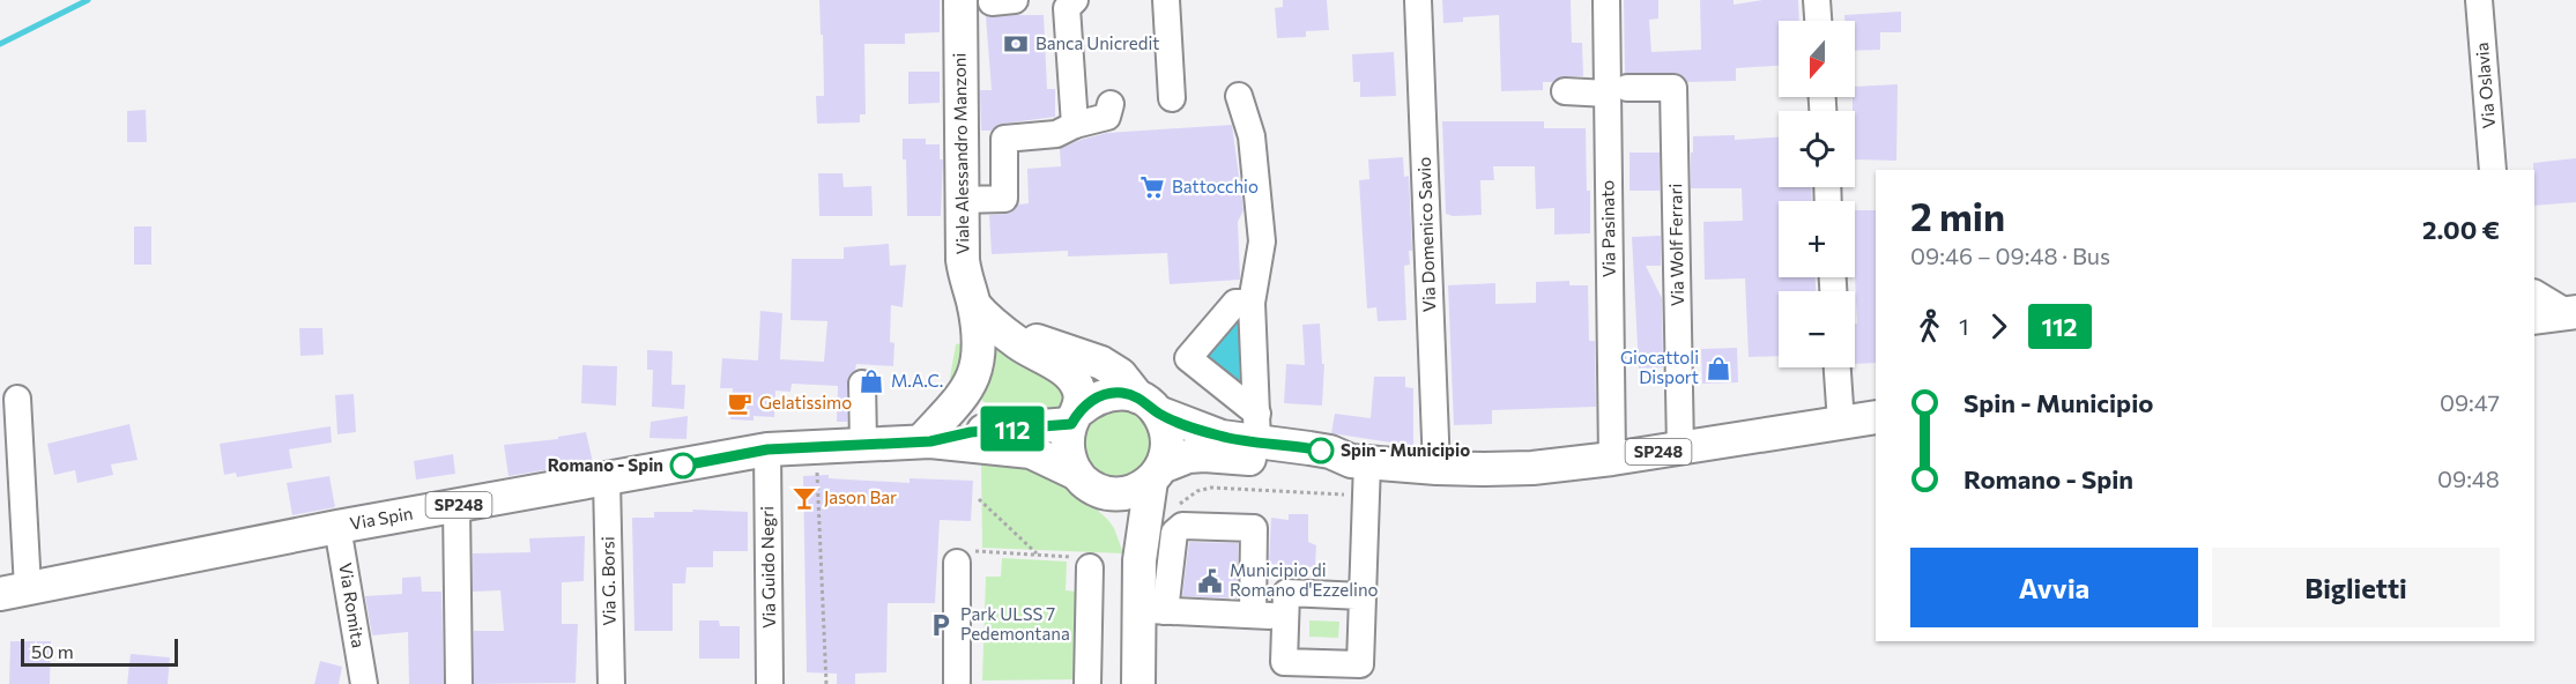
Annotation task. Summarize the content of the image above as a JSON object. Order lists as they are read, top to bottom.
{
  "streets": {
    "main road": ["Viale Alessandro Manzoni", "SP248", "Via Spin"],
    "street": [
      "Via Oslavia",
      "Via Pasinato",
      "Via Domenico Savio",
      "Via Wolf Ferrari",
      "Via Guido Negri",
      "Via G. Borsi",
      "Via Romita"
    ]
  },
  "crossings": [
    ["Viale Alessandro Manzoni", "Via Spin"],
    ["Via Pasinato", "Via Wolf Ferrari"],
    ["Via Pasinato", "SP248"],
    ["Via Domenico Savio", "SP248"],
    ["Via Wolf Ferrari", "SP248"],
    ["SP248", "Via Spin"],
    ["Via Spin", "Via Guido Negri"],
    ["Via Spin", "Via G. Borsi"],
    ["Via Spin", "Via Romita"]
  ],
  "places": {
    "bank": ["Banca Unicredit"],
    "supermarket": ["Battocchio"],
    "shop": ["Giocattoli Disport", "M.A.C."],
    "cafe": ["Gelatissimo"],
    "other": ["Spin - Municipio", "Romano - Spin"],
    "bar": ["Jason Bar"],
    "public building": ["Municipio di Romano d'Ezzelino"],
    "parking": ["Park ULSS 7 Pedemontana"]
  },
  "lines": ["bus line 112"],
  "scale_bar": "50 m",
  "north": "bottom",
  "page": {
    "on_map": "112",
    "map_buttons": ["+", "−"],
    "heading": ["2 min", "09:46 – 09:48 · Bus", "2.00 €"],
    "legs": ["1", "112"],
    "list": [
      {
        "name": "Spin - Municipio",
        "value": "09:47"
      },
      {
        "name": "Romano - Spin",
        "value": "09:48"
      }
    ],
    "buttons": ["Avvia", "Biglietti"],
    "scale": "50 m"
  }
}
